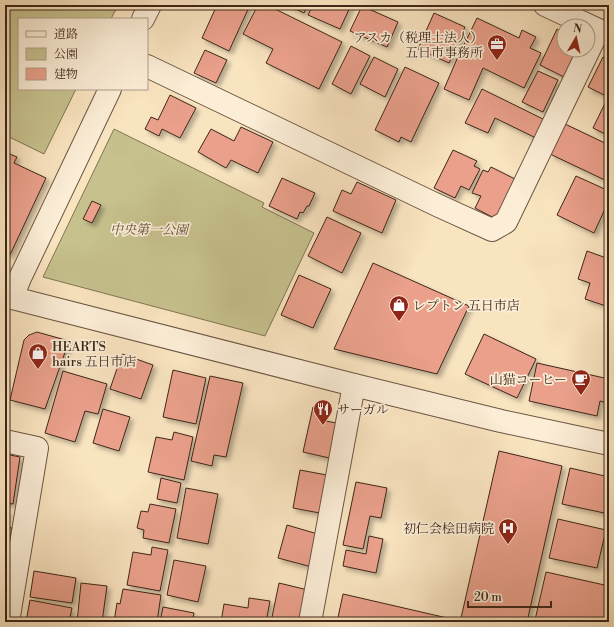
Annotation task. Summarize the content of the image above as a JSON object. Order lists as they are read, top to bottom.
{
  "parks": ["中央第一公園"],
  "places": {
    "office": ["アスカ（税理士法人） 五日市事務所"],
    "shop": ["レプトン 五日市店", "HEARTS hairs 五日市店"],
    "cafe": ["山猫コーヒー"],
    "restaurant": ["サーガル"],
    "hospital": ["初仁会桧田病院"]
  },
  "legend": ["道路", "公園", "建物"],
  "scale_bar": "20 m",
  "north": "top"
}
